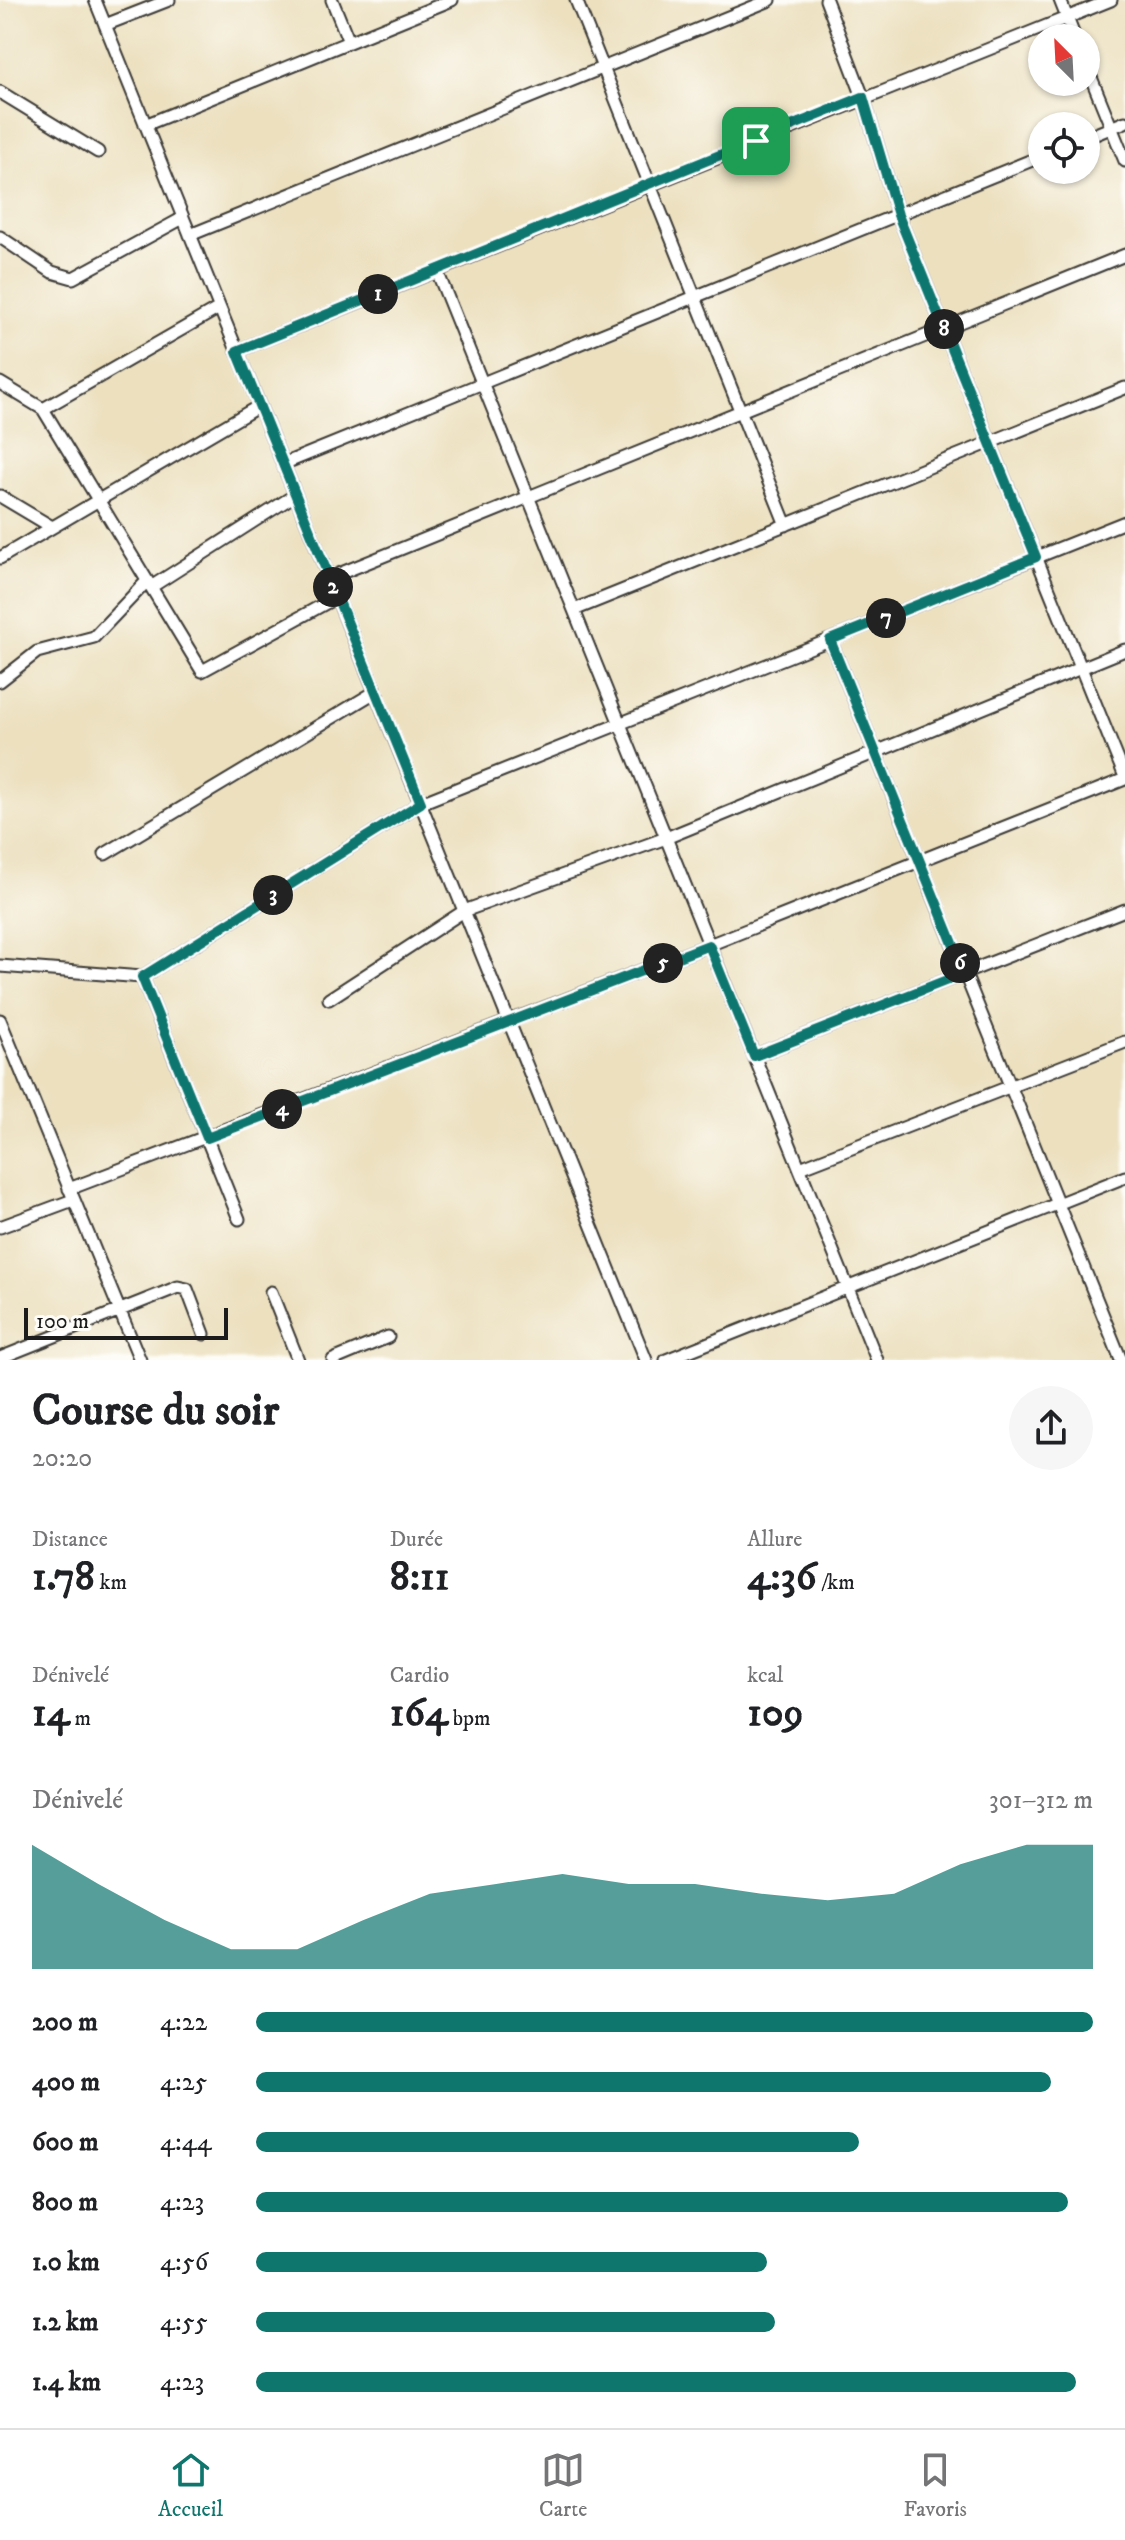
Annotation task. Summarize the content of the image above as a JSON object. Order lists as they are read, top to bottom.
{
  "scale_bar": "100 m",
  "north": "top left",
  "page": {
    "pins": [
      "1",
      "8",
      "2",
      "7",
      "3",
      "5",
      "6",
      "4"
    ],
    "scale": "100 m",
    "heading": ["Course du soir", "20:20"],
    "stats": [
      ["Distance", "1.78 km"],
      ["Durée", "8:11"],
      ["Allure", "4:36 /km"],
      ["Dénivelé", "14 m"],
      ["Cardio", "164 bpm"],
      ["kcal", "109"]
    ],
    "chart": ["Dénivelé", "301–312 m"],
    "list": [
      {
        "name": "200 m",
        "note": "4:22"
      },
      {
        "name": "400 m",
        "note": "4:25"
      },
      {
        "name": "600 m",
        "note": "4:44"
      },
      {
        "name": "800 m",
        "note": "4:23"
      },
      {
        "name": "1.0 km",
        "note": "4:56"
      },
      {
        "name": "1.2 km",
        "note": "4:55"
      },
      {
        "name": "1.4 km",
        "note": "4:23"
      }
    ],
    "tabs": ["Accueil", "Carte", "Favoris"]
  }
}
